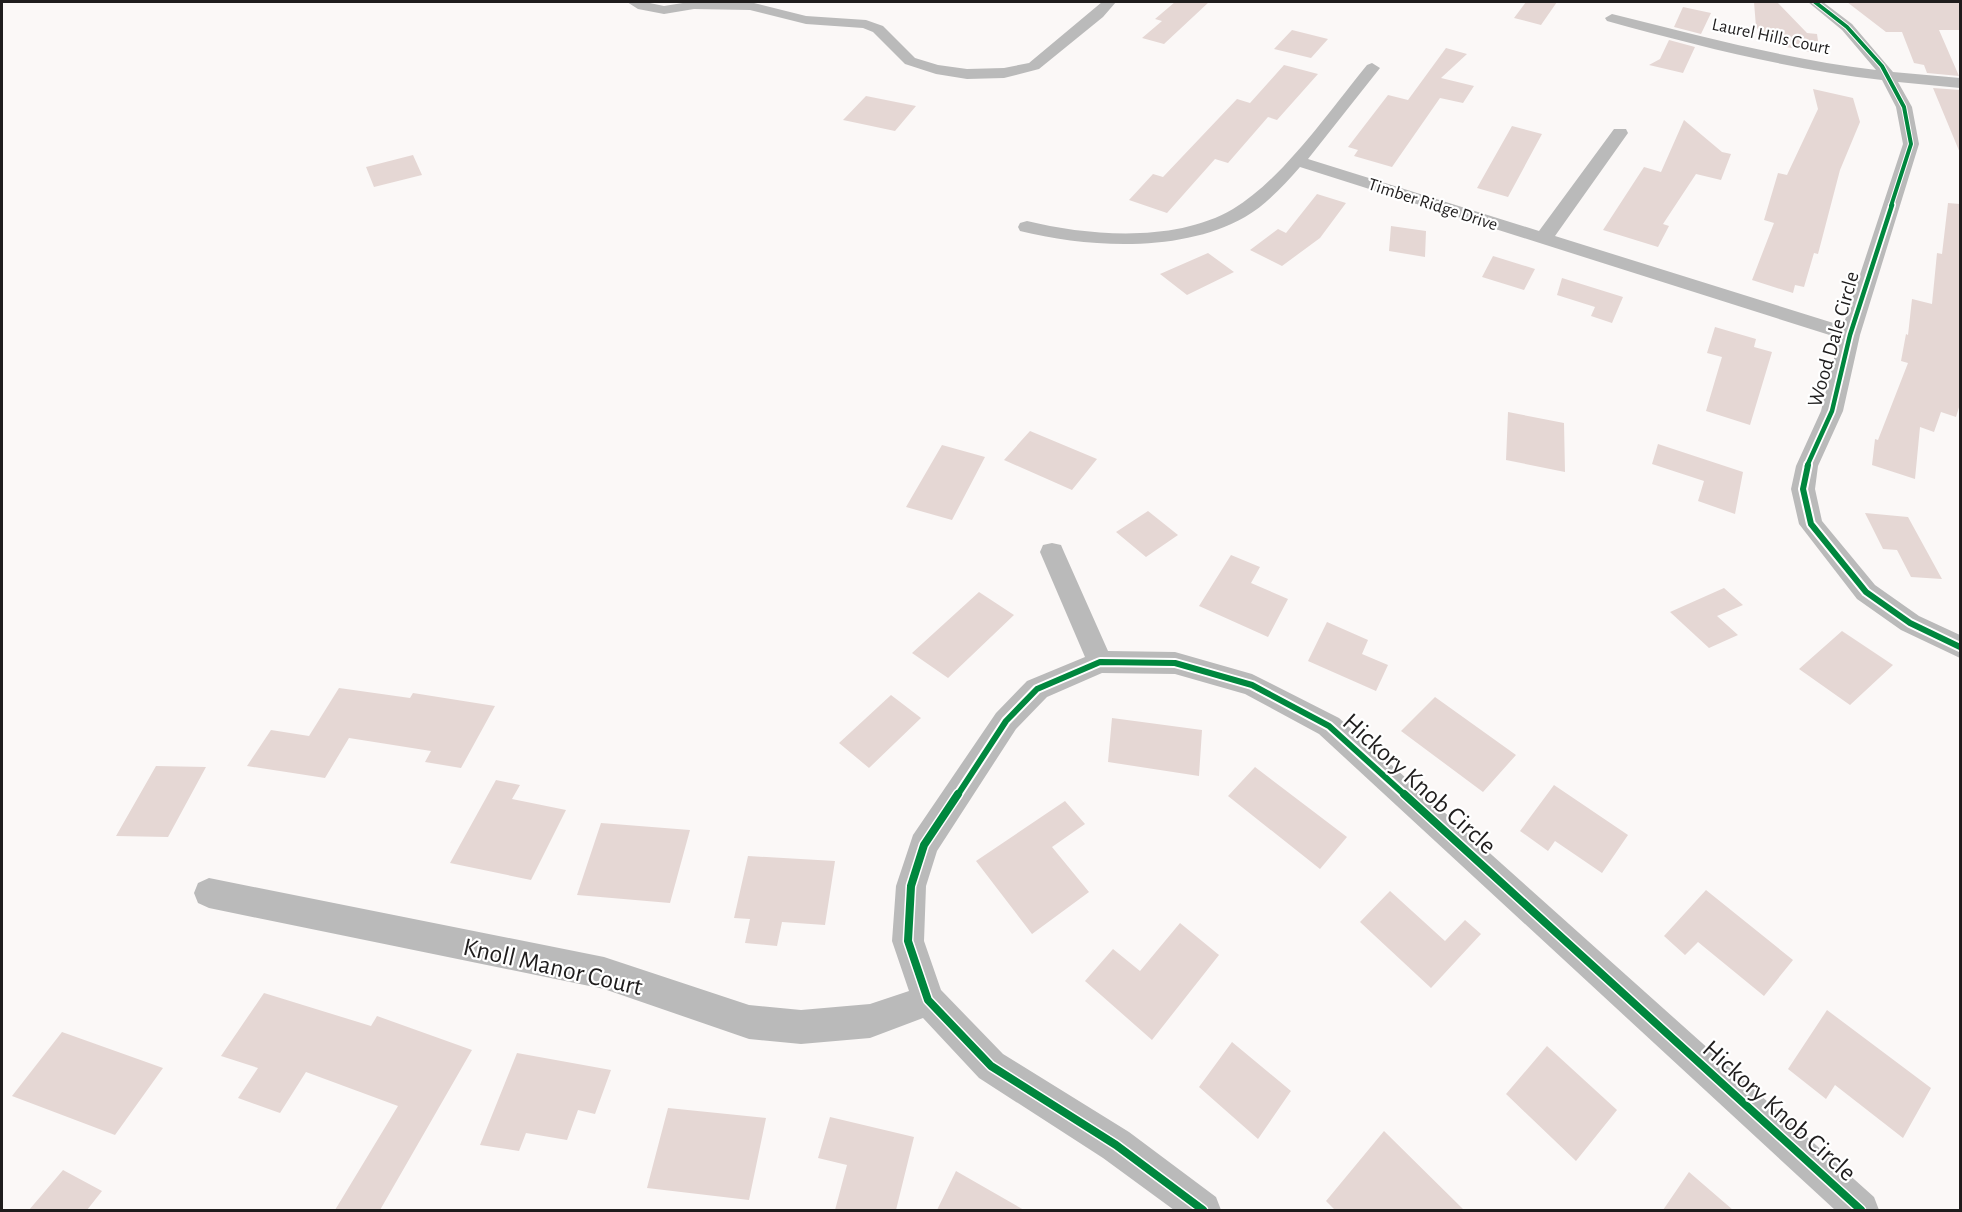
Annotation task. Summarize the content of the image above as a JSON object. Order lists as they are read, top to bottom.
{
  "streets": {
    "street": [
      "Laurel Hills Court",
      "Timber Ridge Drive",
      "Wood Dale Circle",
      "Hickory Knob Circle",
      "Knoll Manor Court"
    ]
  },
  "crossings": [
    ["Laurel Hills Court", "Wood Dale Circle"],
    ["Timber Ridge Drive", "Wood Dale Circle"],
    ["Hickory Knob Circle", "Knoll Manor Court"]
  ]
}
